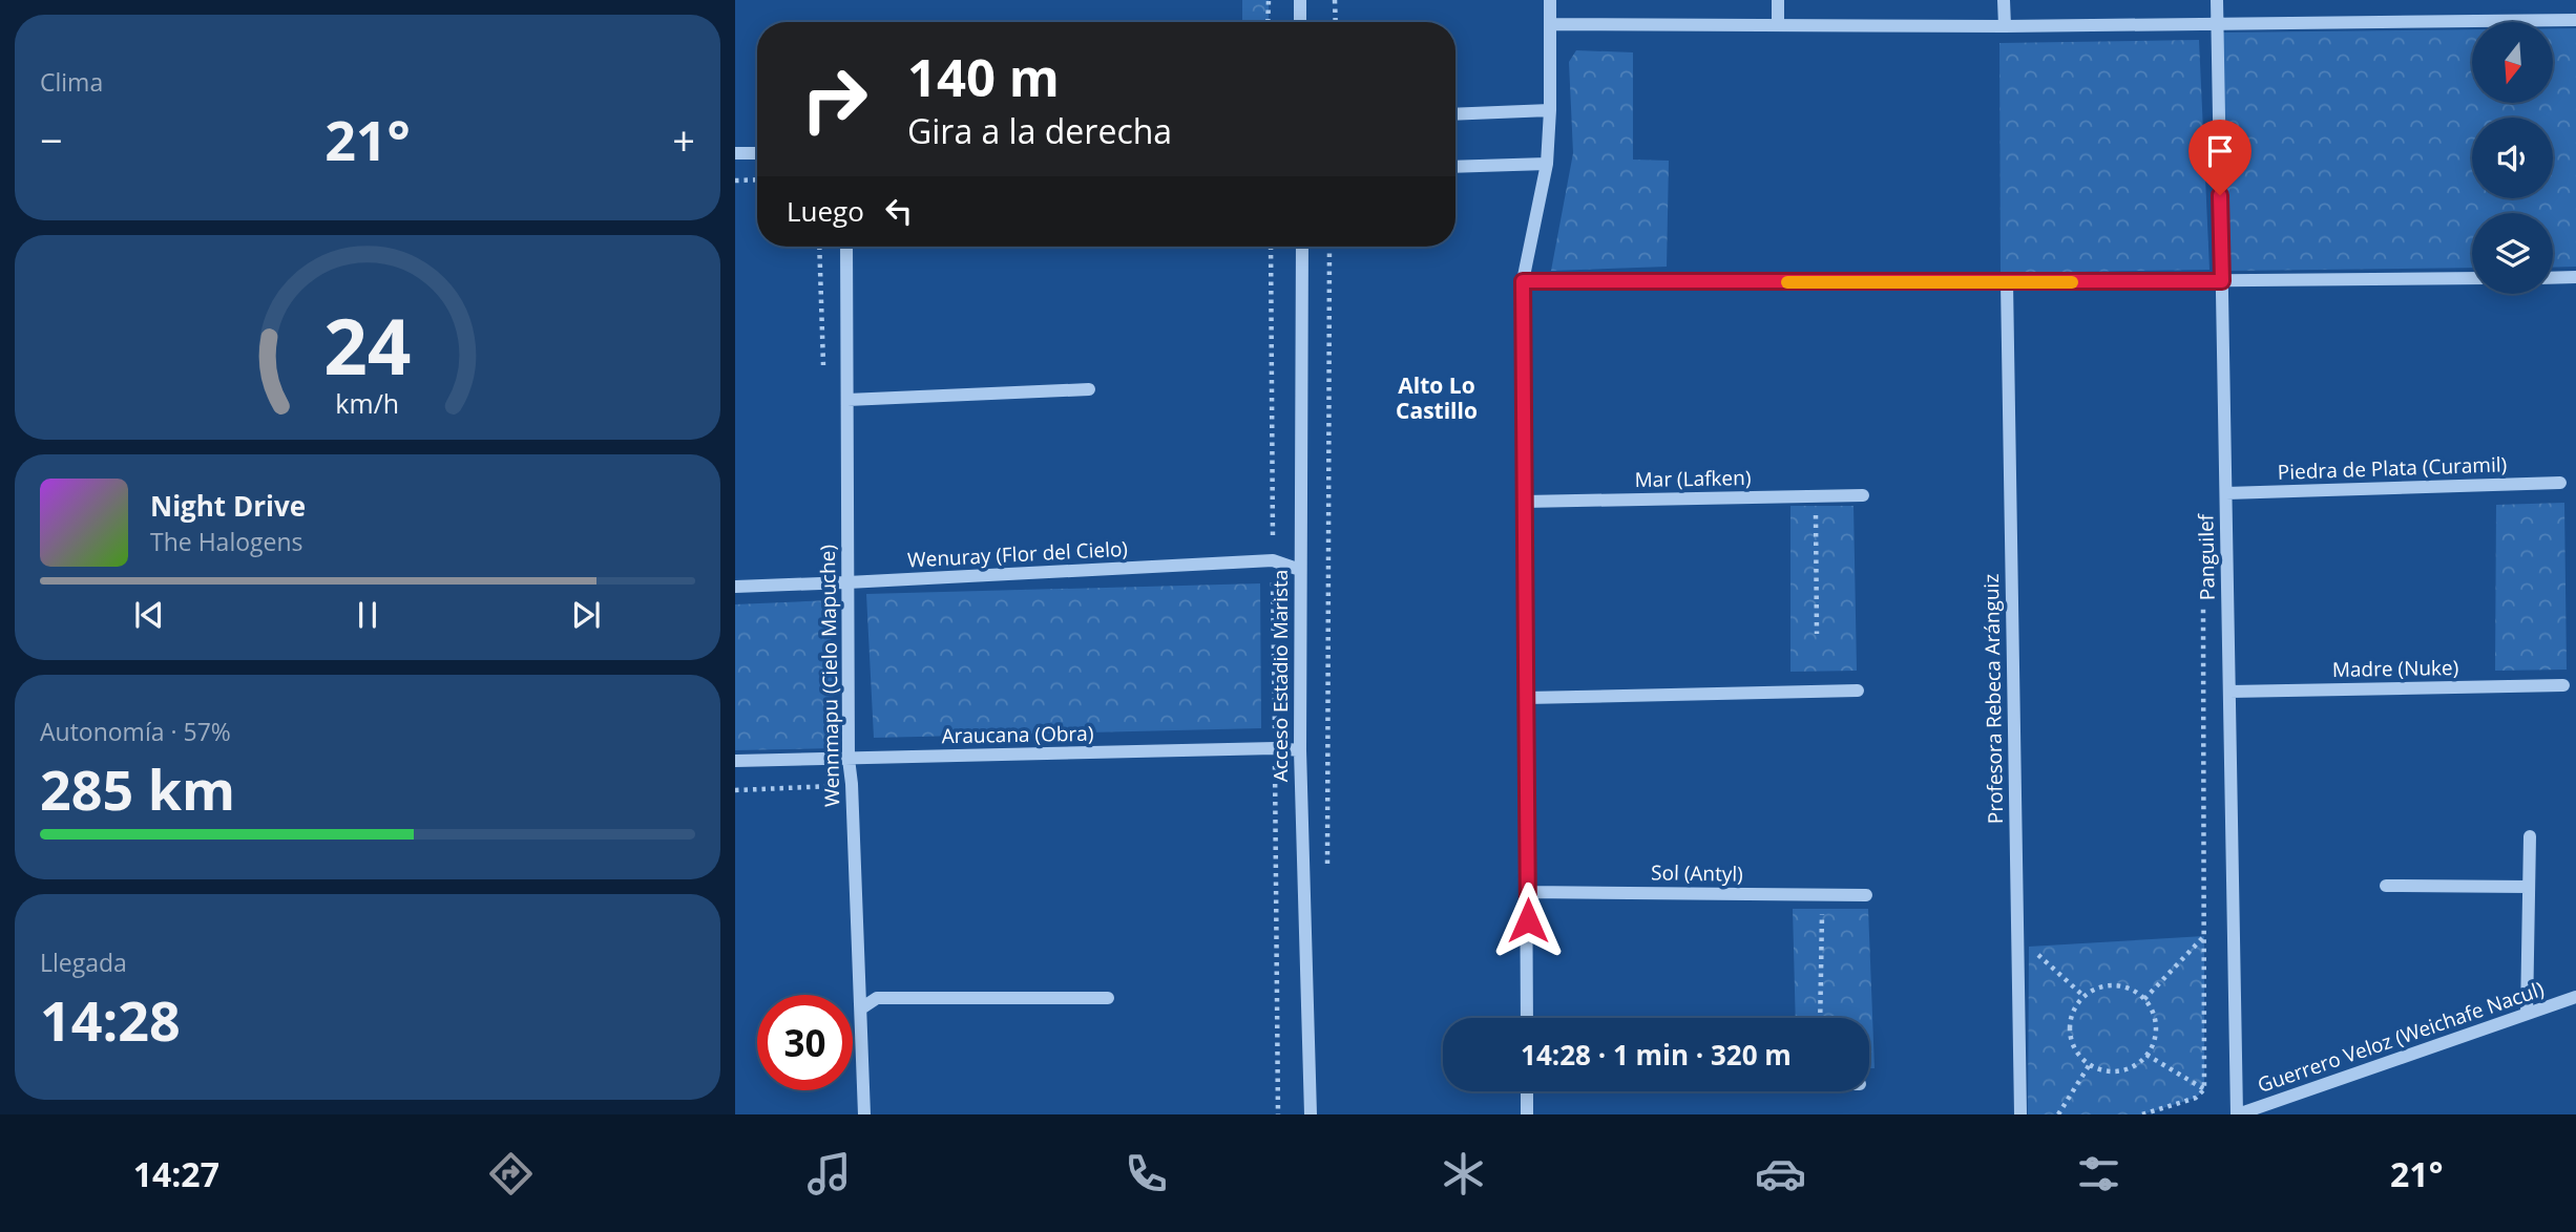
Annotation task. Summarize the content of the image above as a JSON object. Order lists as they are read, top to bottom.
{
  "streets": {
    "street": [
      "Piedra de Plata (Curamil)",
      "Mar (Lafken)",
      "Wenuray (Flor del Cielo)",
      "Panguilef",
      "Madre (Nuke)",
      "Wennmapu (Cielo Mapuche)",
      "Acceso Estadio Marista",
      "Profesora Rebeca Aránguiz",
      "Araucana (Obra)",
      "Sol (Antyl)",
      "Guerrero Veloz (Weichafe Nacul)"
    ]
  },
  "crossings": [
    ["Piedra de Plata (Curamil)", "Panguilef"],
    ["Wenuray (Flor del Cielo)", "Wennmapu (Cielo Mapuche)"],
    ["Wenuray (Flor del Cielo)", "Acceso Estadio Marista"],
    ["Panguilef", "Madre (Nuke)"],
    ["Panguilef", "Guerrero Veloz (Weichafe Nacul)"],
    ["Wennmapu (Cielo Mapuche)", "Araucana (Obra)"],
    ["Acceso Estadio Marista", "Araucana (Obra)"]
  ],
  "districts": ["Alto Lo Castillo"],
  "north": "bottom",
  "page": {
    "tile": [
      "Clima",
      ["Autonomía · 57%", "285 km"],
      ["Llegada", "14:28"]
    ],
    "turn": ["140 m", "Gira a la derecha"],
    "heat": ["−", "21°", "+"],
    "then": "Luego",
    "song": ["Night Drive", "The Halogens"],
    "limit": "30",
    "trip": "14:28 · 1 min · 320 m",
    "tabs": ["14:27", "21°"],
    "gauge": ["24", "km/h"]
  }
}
